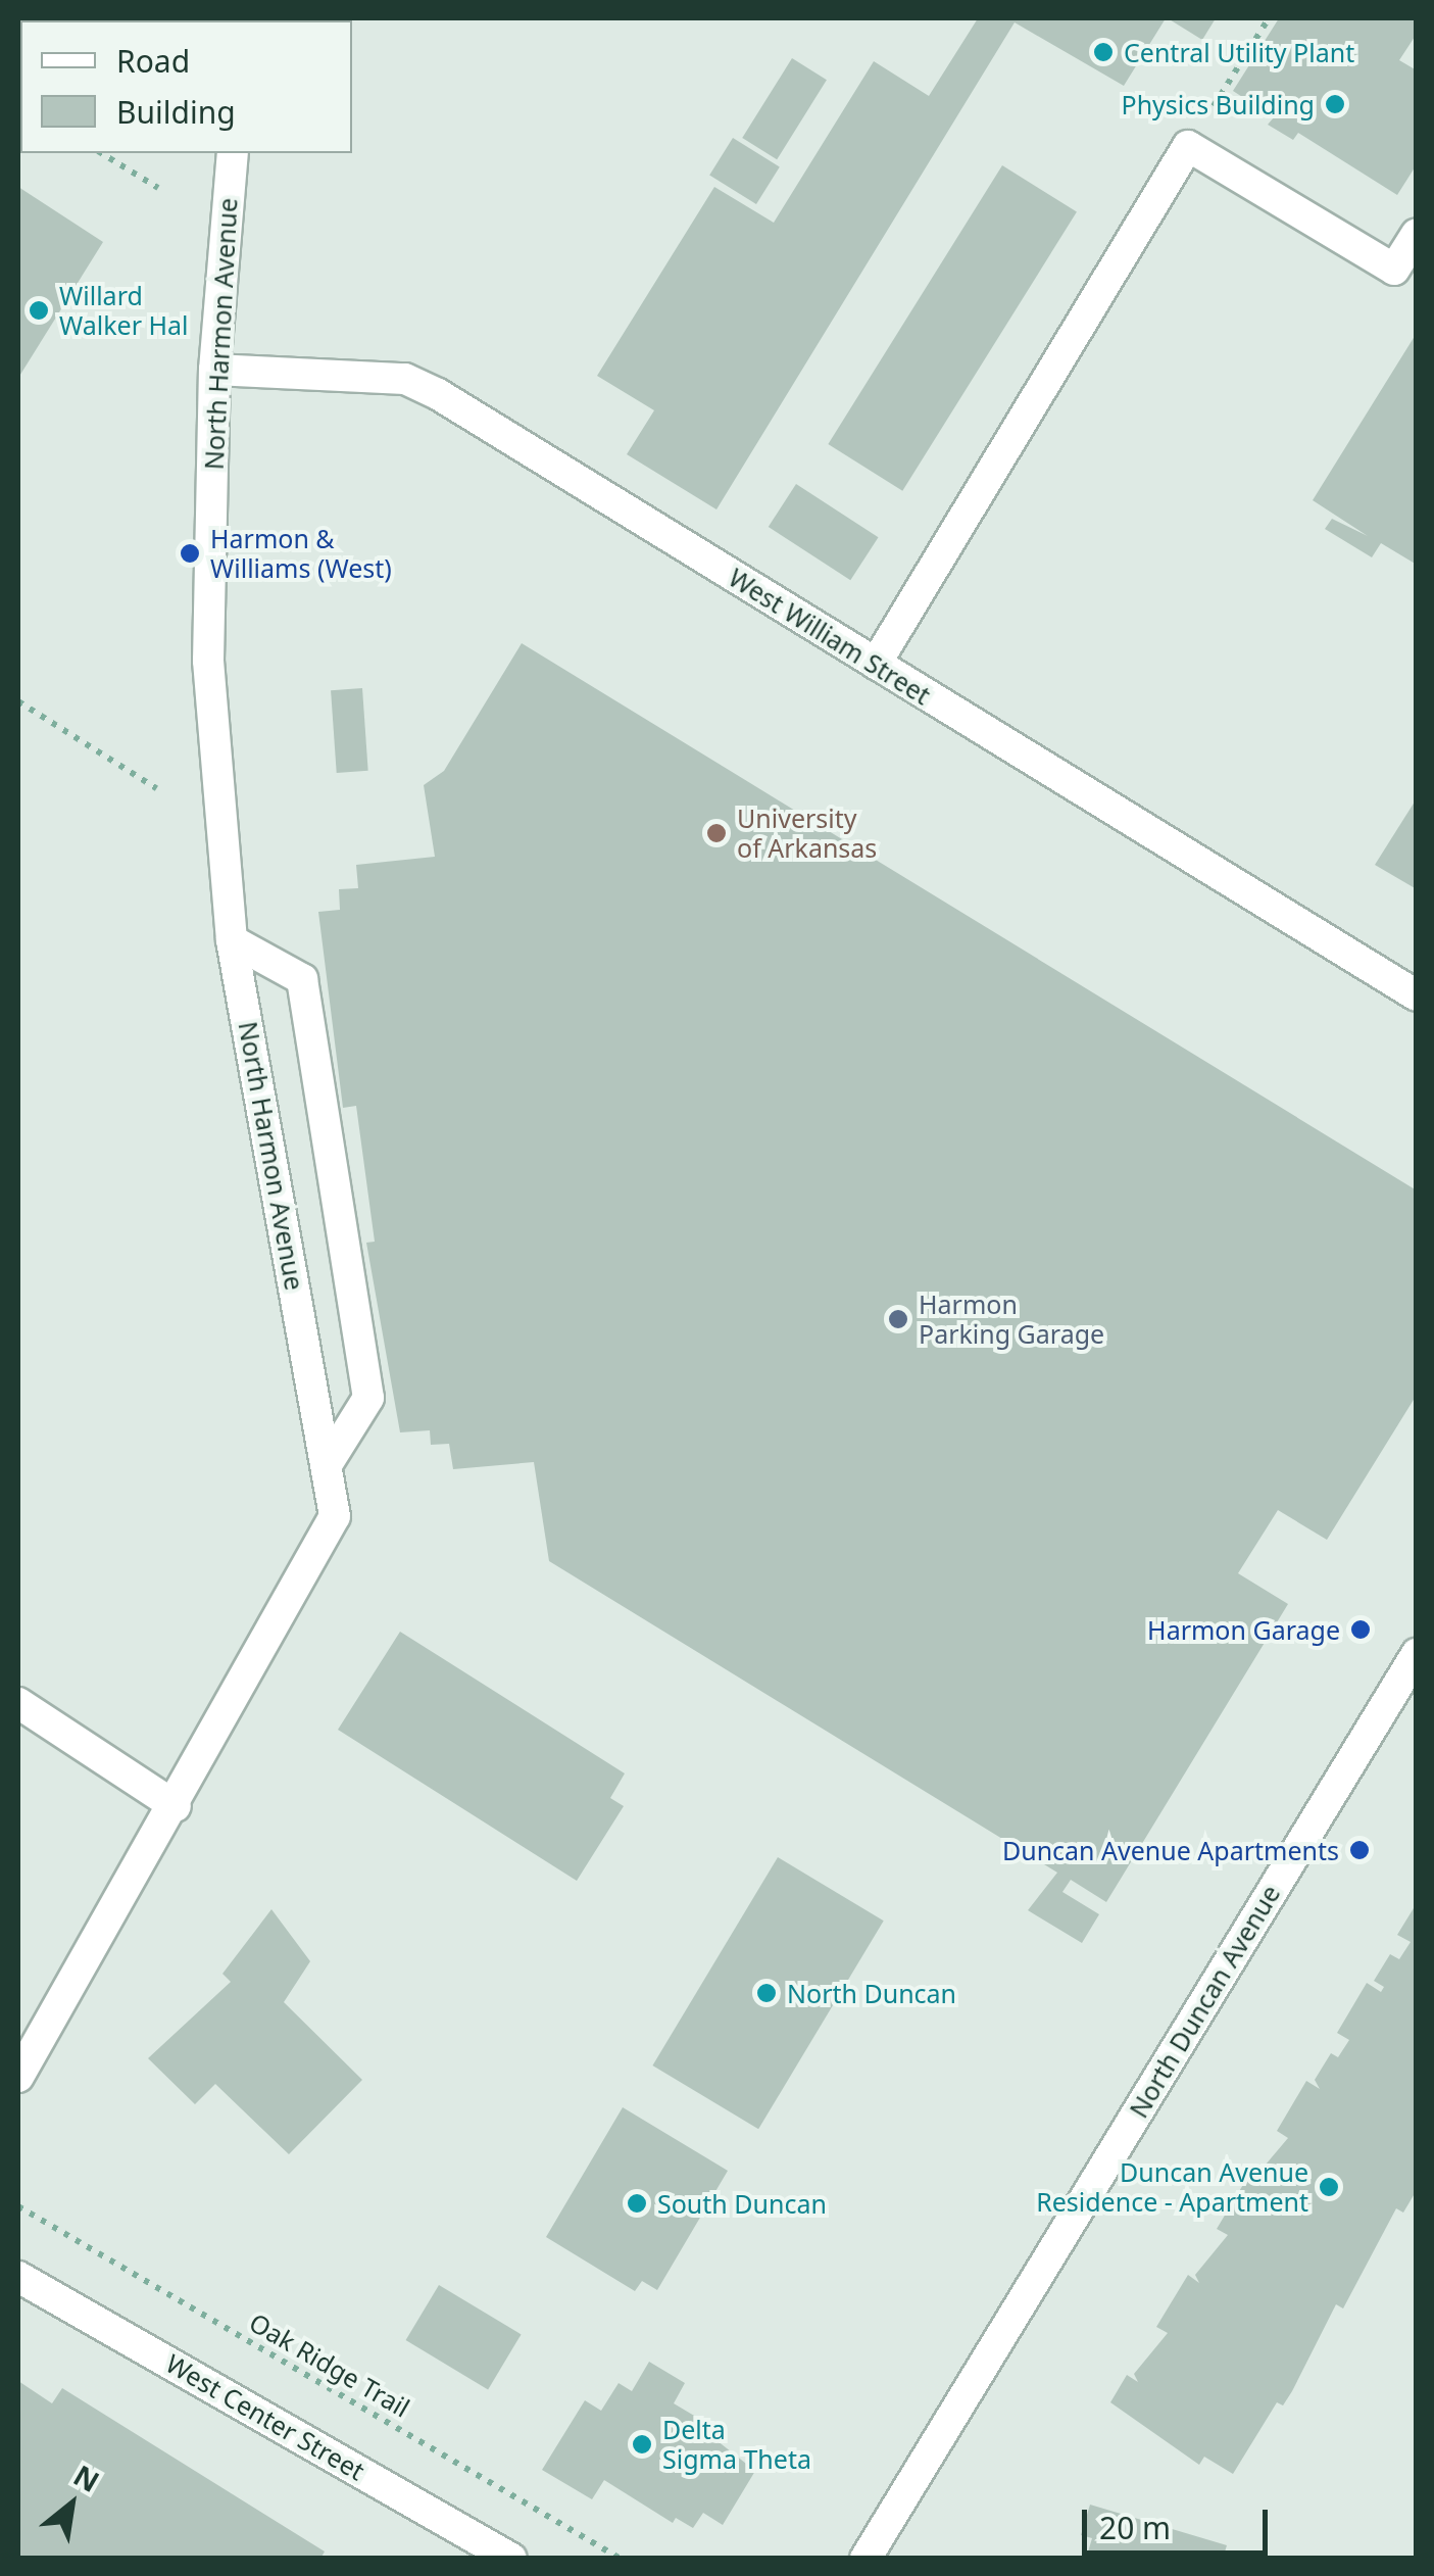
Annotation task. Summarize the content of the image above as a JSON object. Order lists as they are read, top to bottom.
{
  "streets": {
    "street": [
      "North Harmon Avenue",
      "West William Street",
      "North Duncan Avenue",
      "West Center Street"
    ],
    "path": ["Oak Ridge Trail"]
  },
  "crossings": [
    ["North Harmon Avenue", "West William Street"]
  ],
  "places": [
    "Central Utility Plant",
    "Physics Building",
    "Willard Walker Hal",
    "Harmon & Williams (West)",
    "University of Arkansas",
    "Harmon Parking Garage",
    "Harmon Garage",
    "Duncan Avenue Apartments",
    "North Duncan",
    "Duncan Avenue Residence - Apartment",
    "South Duncan",
    "Delta Sigma Theta"
  ],
  "legend": ["Road", "Building"],
  "scale_bar": "20 m",
  "north": "top right"
}
